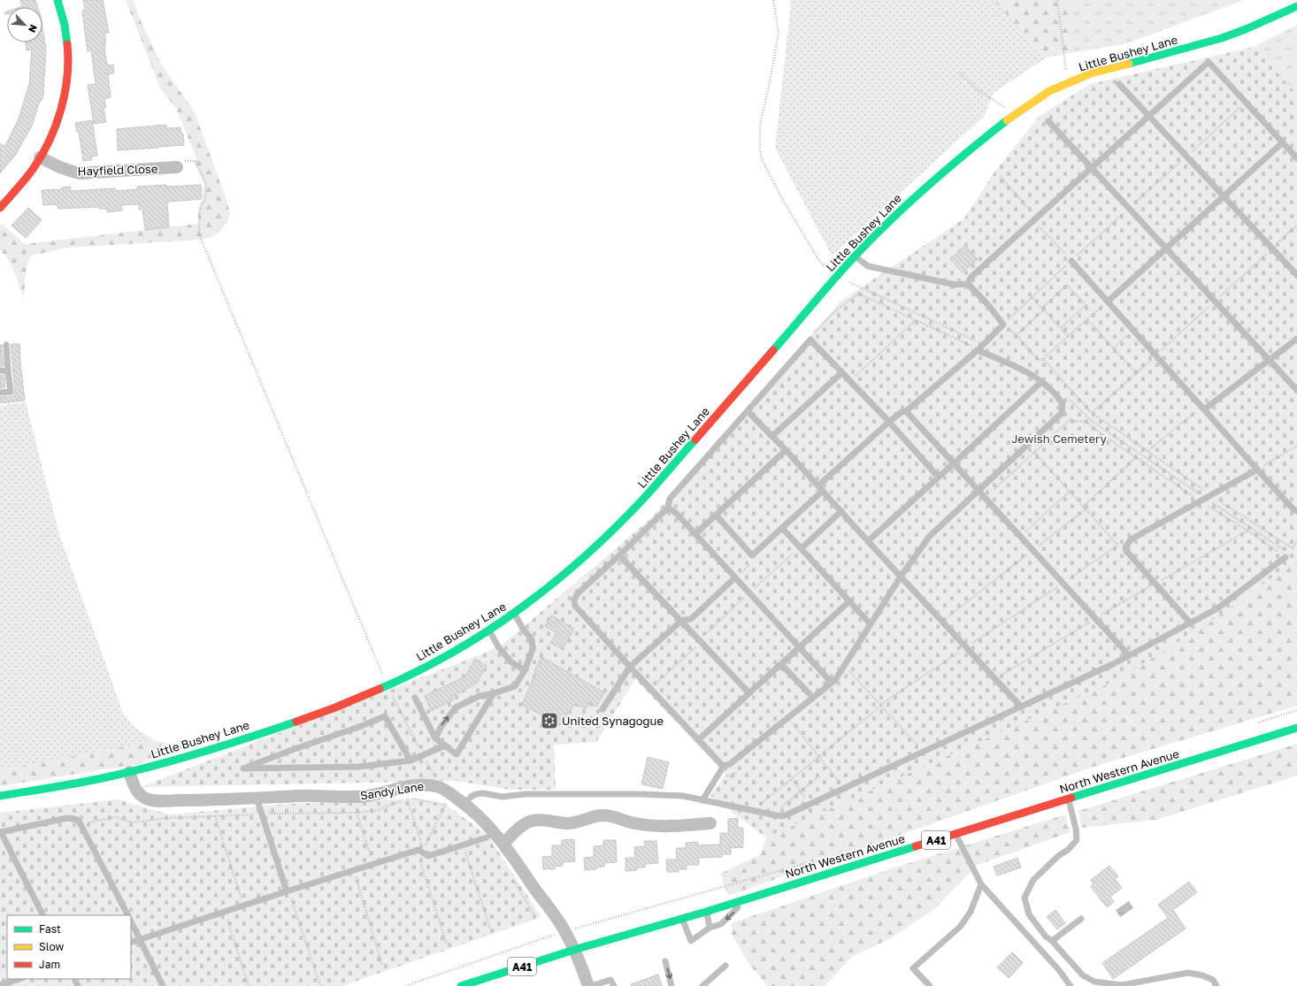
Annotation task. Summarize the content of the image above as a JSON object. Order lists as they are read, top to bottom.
{
  "streets": {
    "main road": ["Little Bushey Lane", "North Western Avenue", "A41"],
    "street": ["Hayfield Close", "Sandy Lane"]
  },
  "crossings": [
    ["Little Bushey Lane", "Sandy Lane"],
    ["North Western Avenue", "Sandy Lane"]
  ],
  "parks": ["Jewish Cemetery"],
  "places": {
    "synagogue": ["United Synagogue"]
  },
  "legend": ["Fast", "Slow", "Jam"],
  "north": "bottom right"
}
